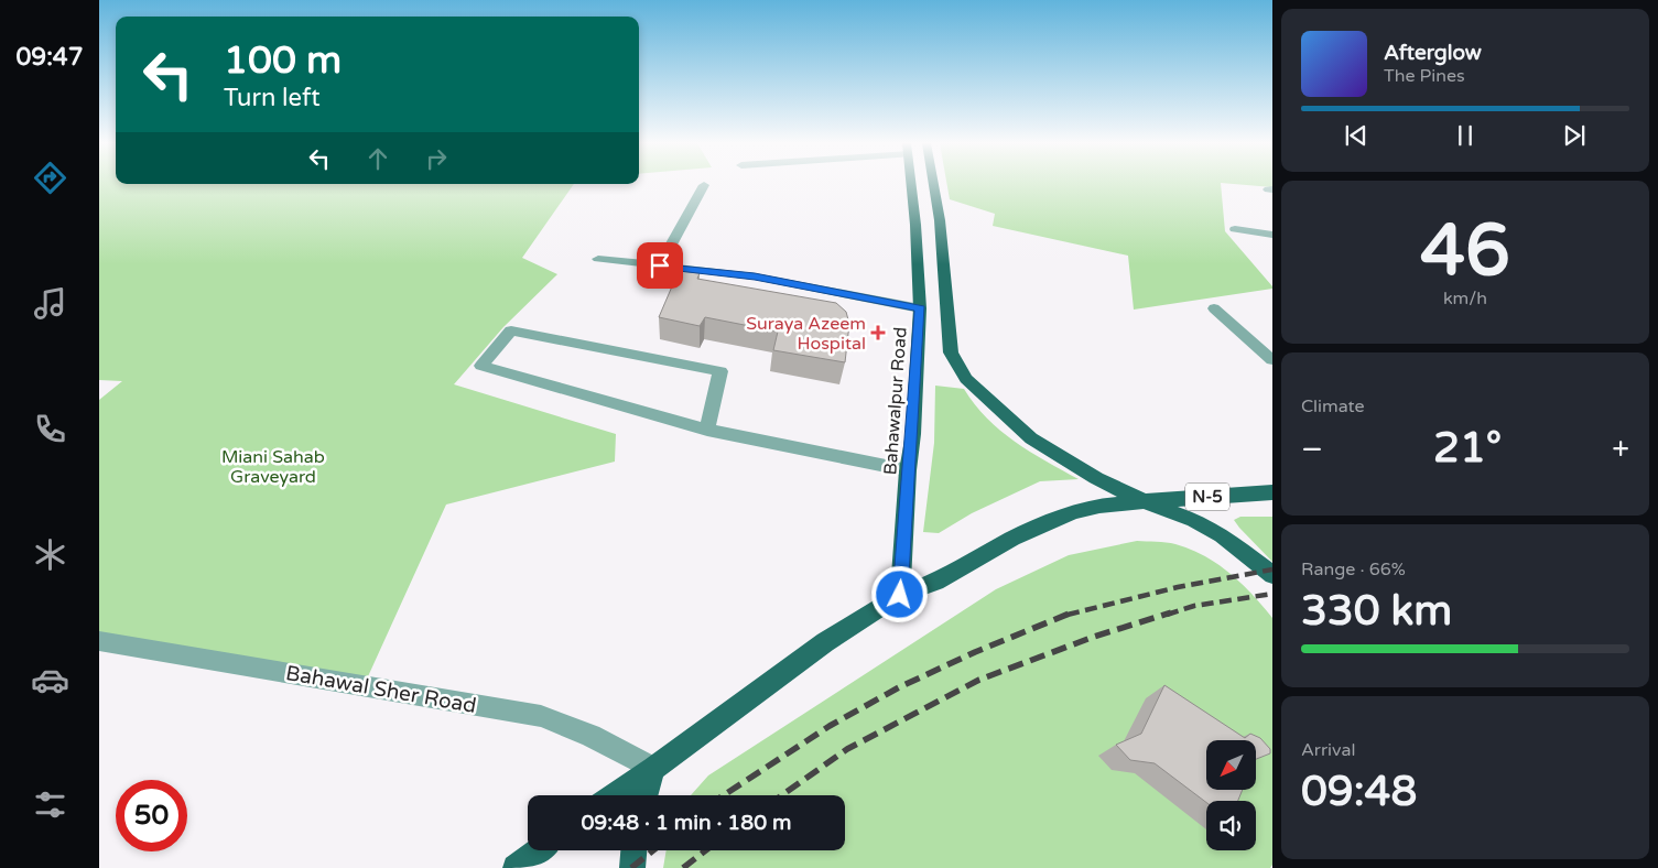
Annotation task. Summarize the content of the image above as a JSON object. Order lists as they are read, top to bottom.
{
  "streets": {
    "main road": ["Bahawalpur Road", "N-5"],
    "street": ["Bahawal Sher Road"]
  },
  "crossings": [
    ["Bahawalpur Road", "N-5"],
    ["N-5", "Bahawal Sher Road"]
  ],
  "parks": ["Miani Sahab Graveyard"],
  "places": {
    "health": ["Suraya Azeem Hospital"]
  },
  "north": "bottom left",
  "page": {
    "tabs": "09:47",
    "turn": ["100 m", "Turn left"],
    "song": ["Afterglow", "The Pines"],
    "tile": [
      ["46", "km/h"],
      "Climate",
      ["Range · 66%", "330 km"],
      ["Arrival", "09:48"]
    ],
    "heat": ["−", "21°", "+"],
    "limit": "50",
    "trip": "09:48 · 1 min · 180 m"
  }
}
